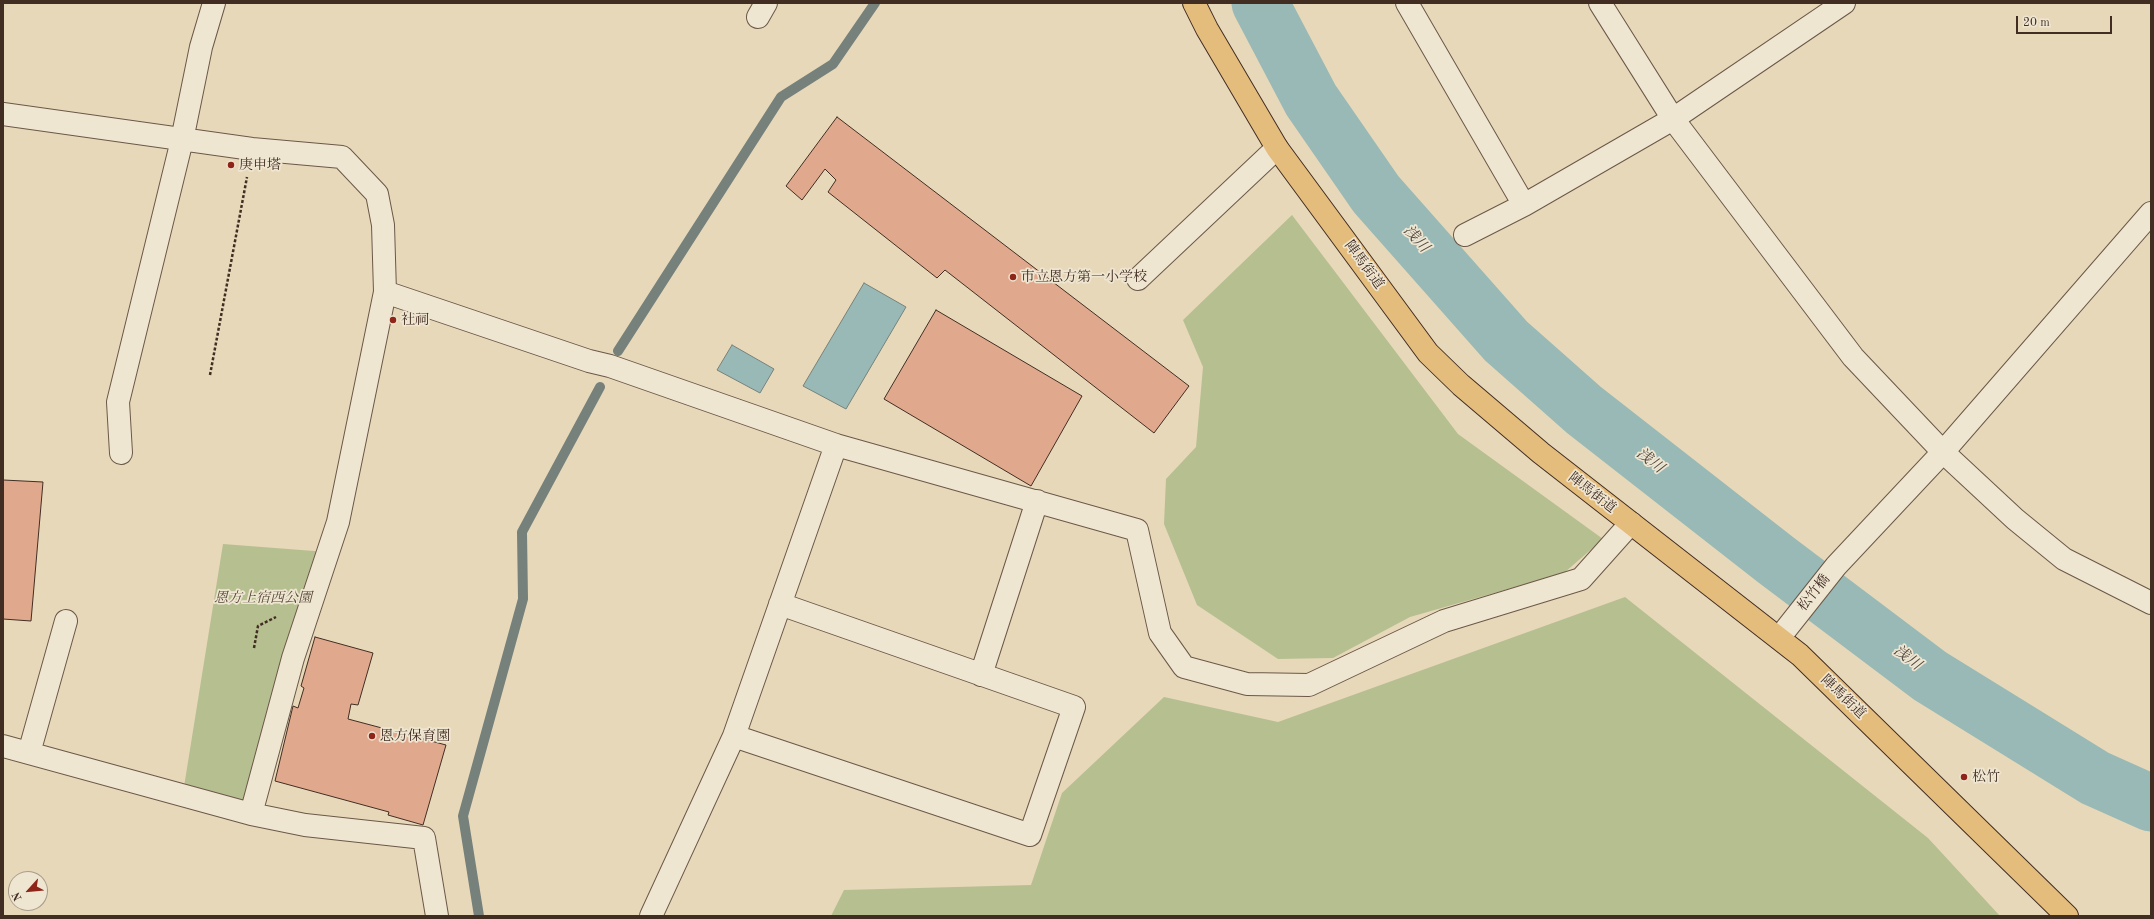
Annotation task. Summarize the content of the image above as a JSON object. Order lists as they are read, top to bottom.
{
  "streets": {
    "main road": ["陣馬街道"],
    "street": ["松竹橋"]
  },
  "crossings": [
    ["陣馬街道", "松竹橋"]
  ],
  "water": ["浅川"],
  "parks": ["恩方上宿西公園"],
  "places": [
    "庚申塔",
    "市立恩方第一小学校",
    "社祠",
    "恩方保育園",
    "松竹"
  ],
  "scale_bar": "20 m",
  "north": "bottom left"
}
